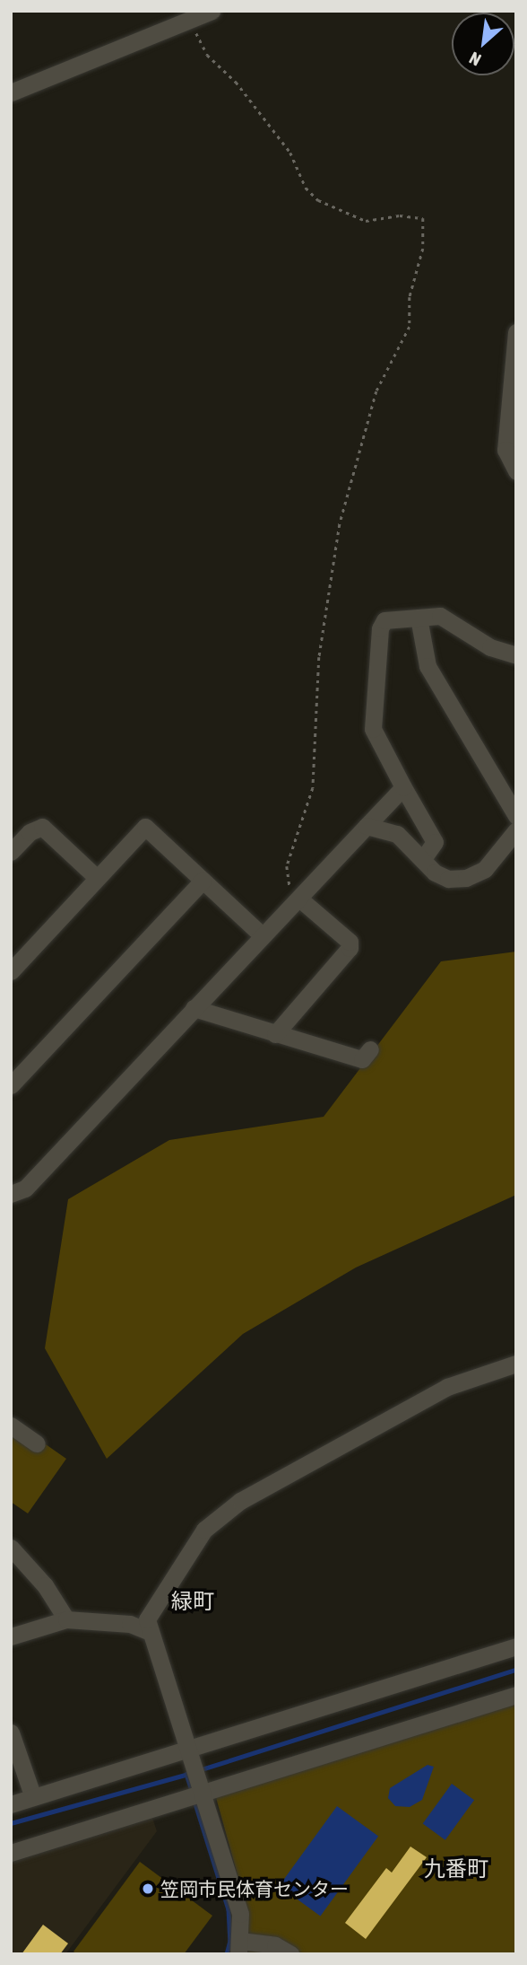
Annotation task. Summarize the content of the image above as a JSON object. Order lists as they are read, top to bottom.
{
  "districts": ["緑町", "九番町"],
  "places": ["笠岡市民体育センター"],
  "north": "bottom left"
}
